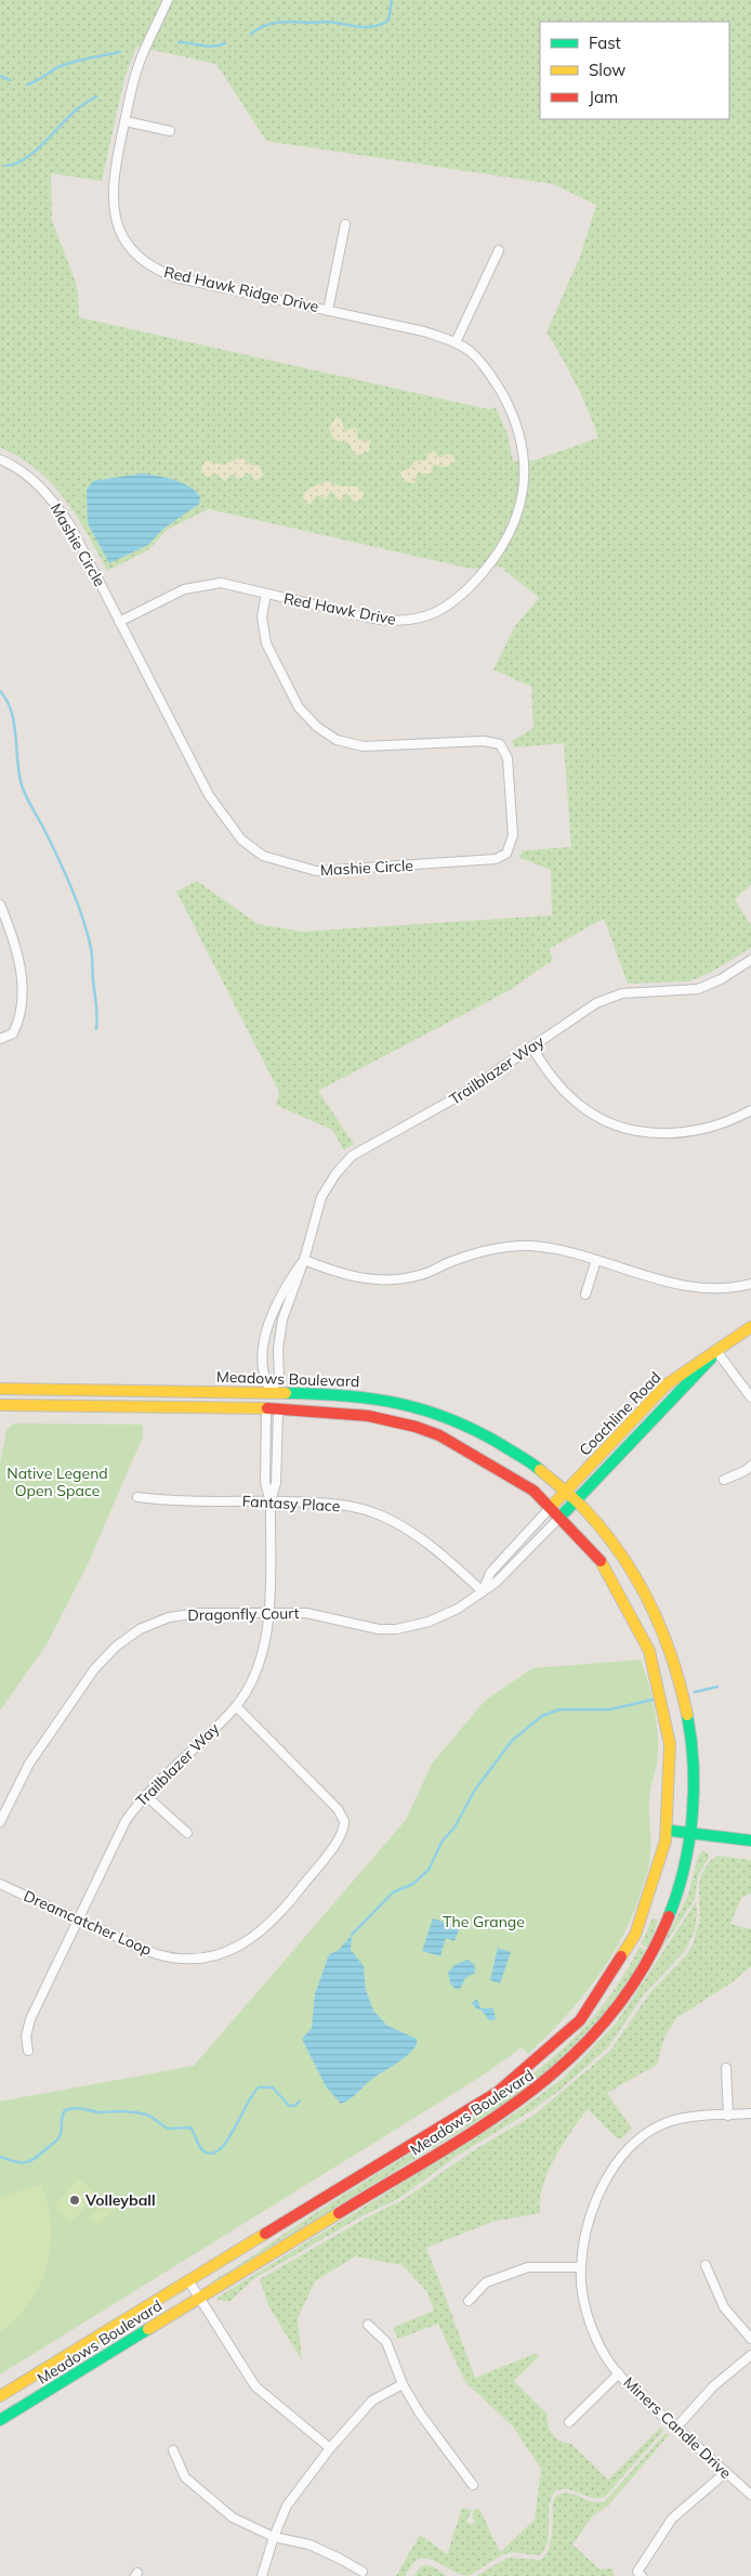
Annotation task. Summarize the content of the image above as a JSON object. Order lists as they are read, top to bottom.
{
  "streets": {
    "main road": ["Meadows Boulevard", "Coachline Road"],
    "street": [
      "Red Hawk Ridge Drive",
      "Mashie Circle",
      "Red Hawk Drive",
      "Trailblazer Way",
      "Fantasy Place",
      "Dragonfly Court",
      "Dreamcatcher Loop",
      "Miners Candle Drive"
    ]
  },
  "crossings": [
    ["Red Hawk Ridge Drive", "Red Hawk Drive"],
    ["Mashie Circle", "Red Hawk Drive"],
    ["Trailblazer Way", "Meadows Boulevard"],
    ["Trailblazer Way", "Fantasy Place"],
    ["Trailblazer Way", "Dragonfly Court"],
    ["Trailblazer Way", "Dreamcatcher Loop"],
    ["Meadows Boulevard", "Coachline Road"],
    ["Meadows Boulevard", "Dragonfly Court"],
    ["Coachline Road", "Dragonfly Court"],
    ["Fantasy Place", "Dragonfly Court"]
  ],
  "parks": ["Native Legend Open Space", "The Grange"],
  "places": ["Volleyball"],
  "legend": ["Fast", "Slow", "Jam"]
}
